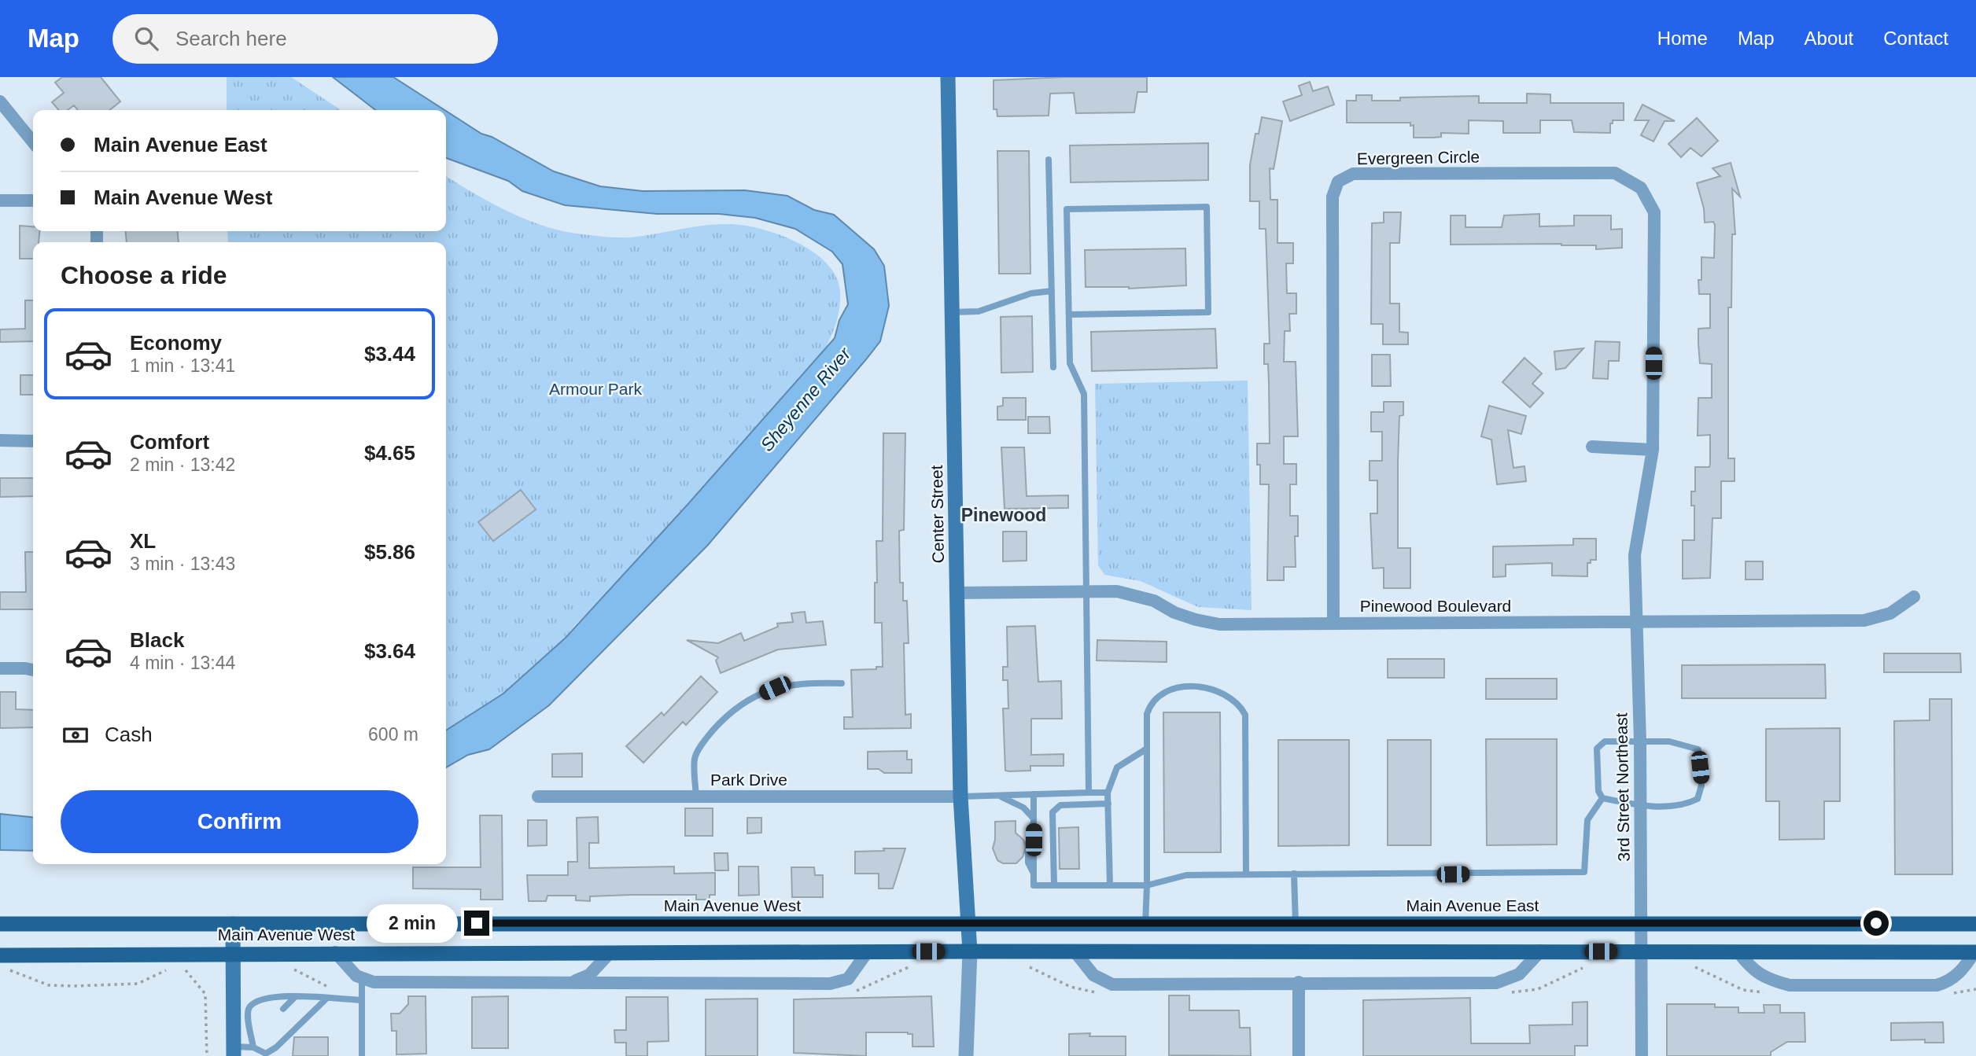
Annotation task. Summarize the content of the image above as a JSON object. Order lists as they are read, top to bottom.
{
  "streets": {
    "main road": ["Center Street", "Main Avenue West", "Main Avenue East"],
    "street": [
      "Evergreen Circle",
      "Pinewood Boulevard",
      "Park Drive",
      "3rd Street Northeast"
    ]
  },
  "crossings": [
    ["Evergreen Circle", "Pinewood Boulevard"],
    ["Evergreen Circle", "3rd Street Northeast"],
    ["Center Street", "Pinewood Boulevard"],
    ["Center Street", "Park Drive"],
    ["Center Street", "Main Avenue West"],
    ["Center Street", "Main Avenue East"],
    ["Pinewood Boulevard", "3rd Street Northeast"],
    ["3rd Street Northeast", "Main Avenue East"],
    ["Main Avenue West", "Main Avenue East"]
  ],
  "districts": ["Pinewood"],
  "water": ["Sheyenne River"],
  "parks": ["Armour Park"],
  "page": {
    "header": "Map",
    "search": "Search here",
    "nav": [
      "Home",
      "Map",
      "About",
      "Contact"
    ],
    "banner": ["Main Avenue East", "Main Avenue West"],
    "heading": "Choose a ride",
    "list": [
      {
        "name": "Economy",
        "note": "1 min · 13:41",
        "value": "$3.44"
      },
      {
        "name": "Comfort",
        "note": "2 min · 13:42",
        "value": "$4.65"
      },
      {
        "name": "XL",
        "note": "3 min · 13:43",
        "value": "$5.86"
      },
      {
        "name": "Black",
        "note": "4 min · 13:44",
        "value": "$3.64"
      }
    ],
    "pay": ["Cash", "600 m"],
    "buttons": "Confirm",
    "bubble": "2 min"
  }
}
